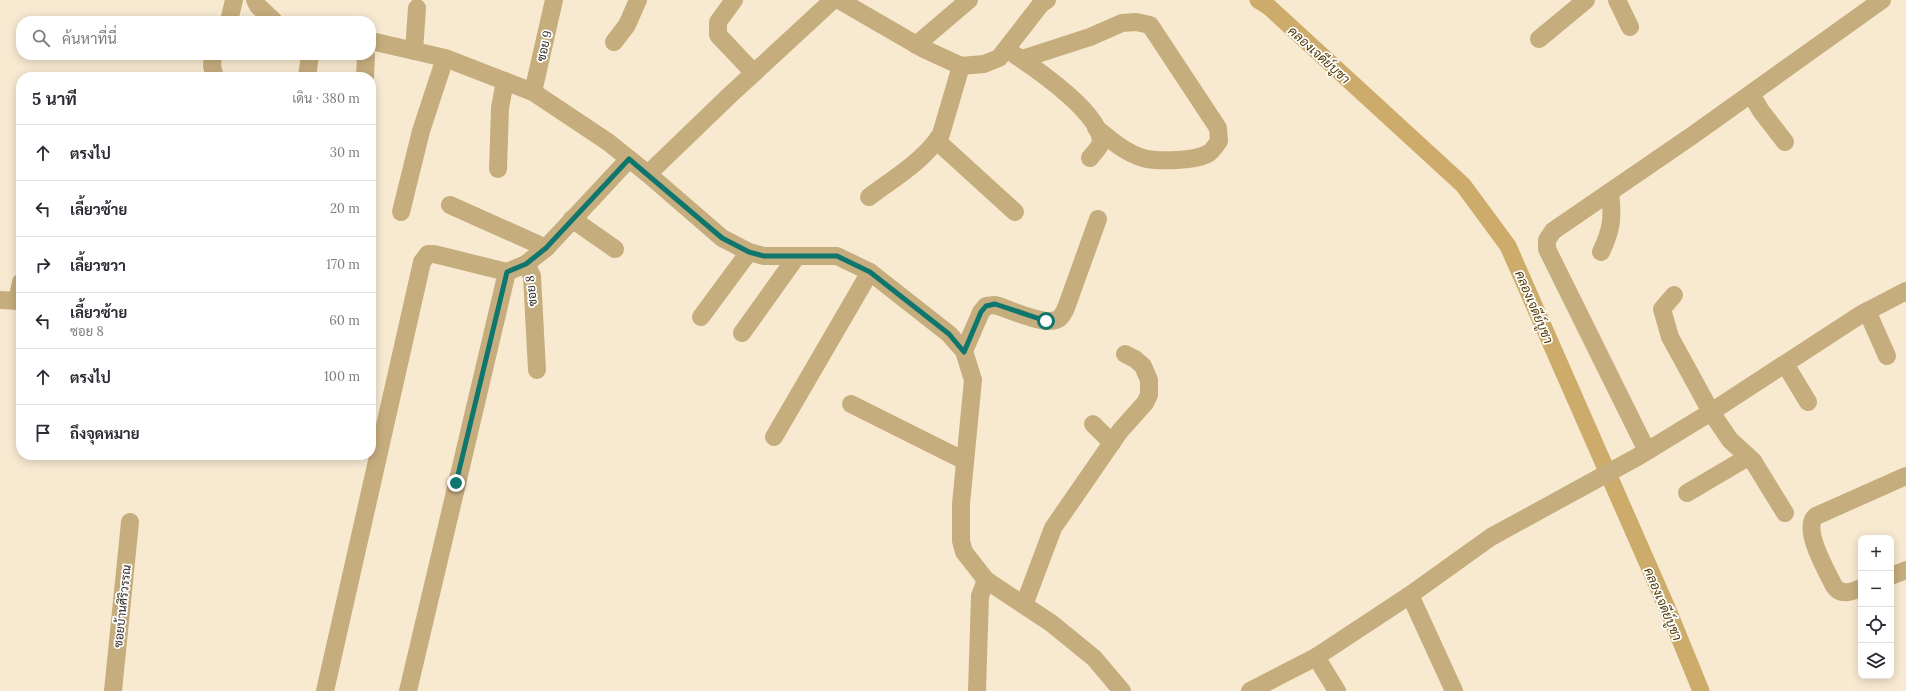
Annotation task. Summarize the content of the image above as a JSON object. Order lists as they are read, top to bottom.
{
  "streets": {
    "street": ["ซอย 9", "ซอย 8", "ซอยบ้านศิริวรรณ"]
  },
  "water": ["คลองเจดีย์บูชา"],
  "page": {
    "search": "ค้นหาที่นี่",
    "heading": ["5 นาที", "เดิน · 380 m"],
    "list": [
      ["ตรงไป", "30 m"],
      ["เลี้ยวซ้าย", "20 m"],
      ["เลี้ยวขวา", "170 m"],
      ["เลี้ยวซ้าย", "ซอย 8", "60 m"],
      ["ตรงไป", "100 m"],
      "ถึงจุดหมาย"
    ],
    "map_buttons": ["+", "−"]
  }
}
